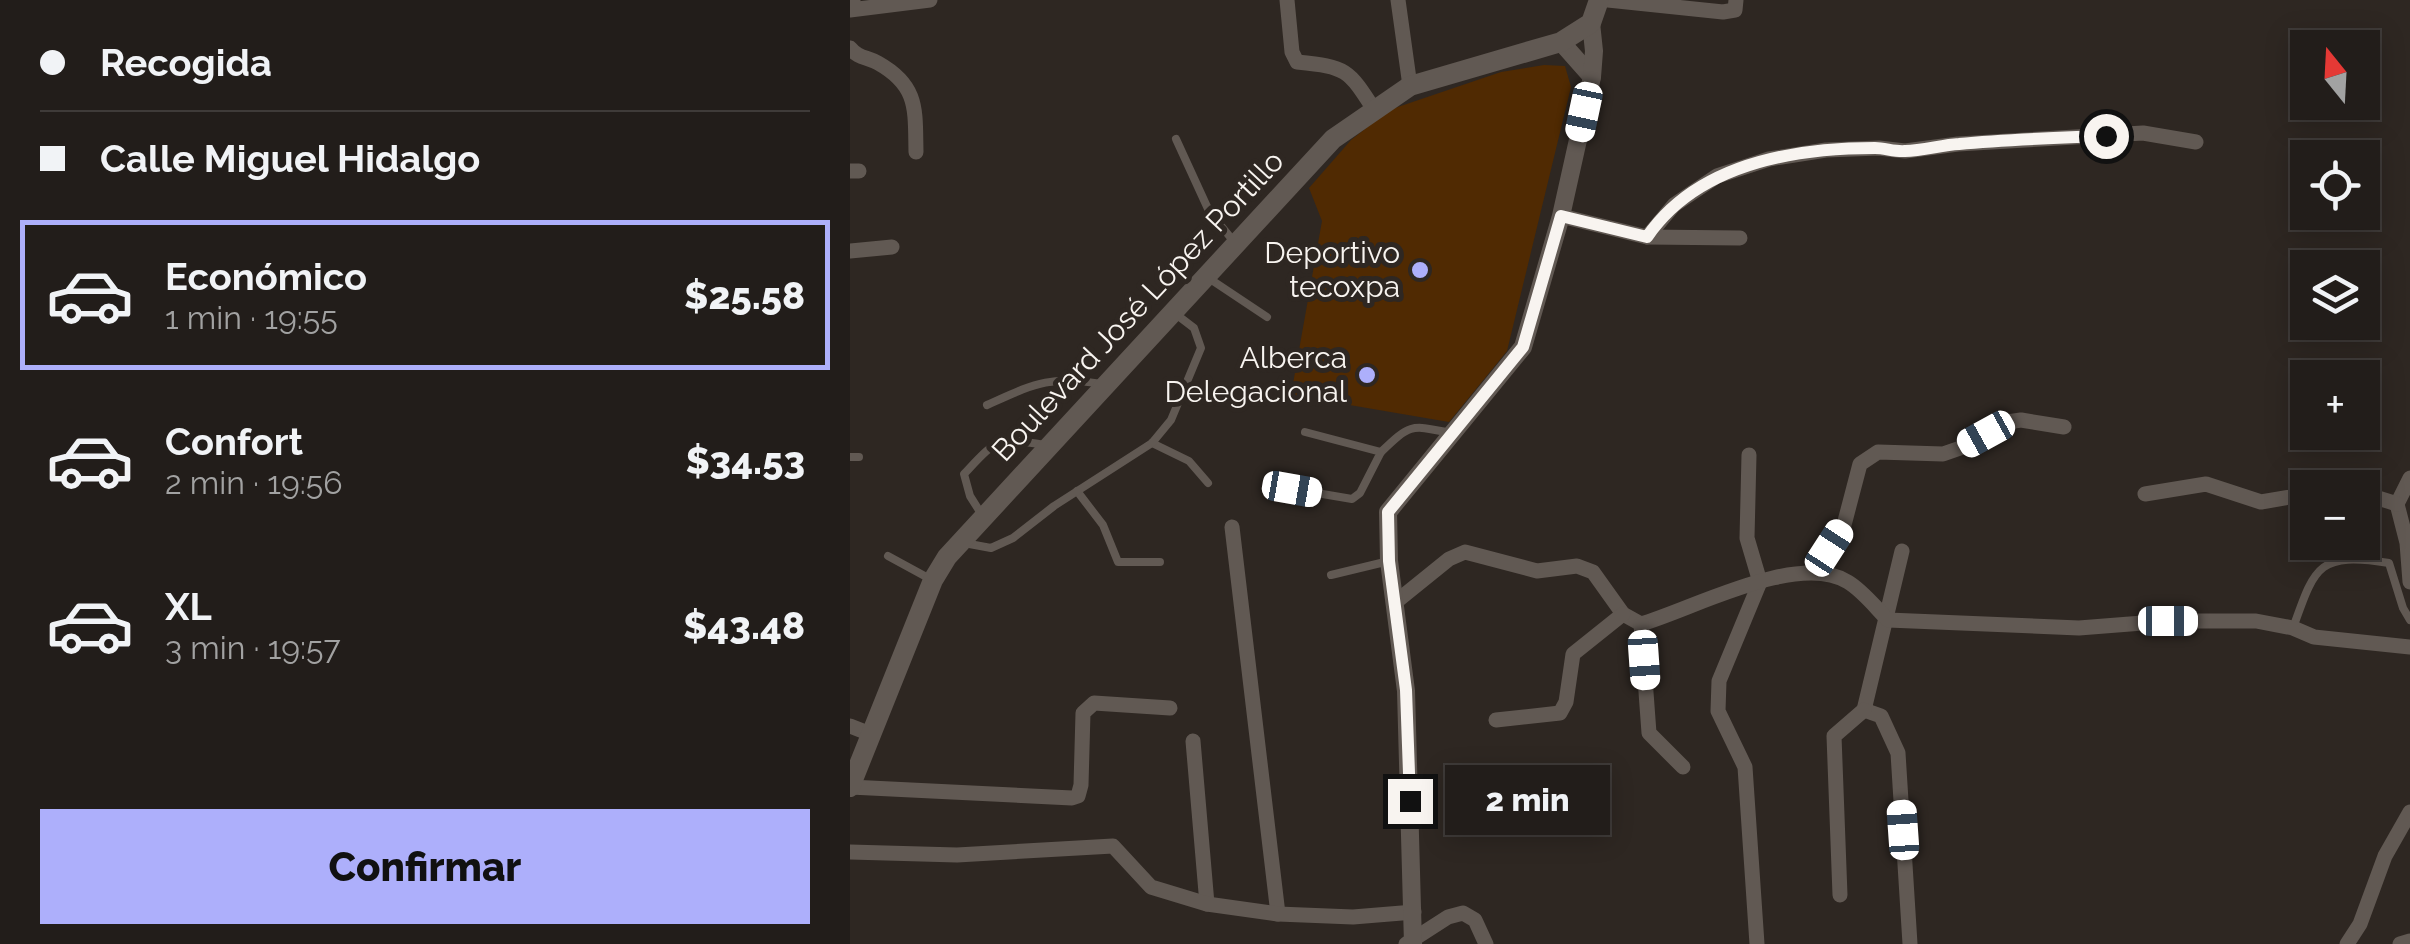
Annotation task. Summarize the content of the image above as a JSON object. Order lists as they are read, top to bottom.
{
  "streets": {
    "main road": ["Boulevard José López Portillo"]
  },
  "places": ["Deportivo tecoxpa", "Alberca Delegacional"],
  "north": "top",
  "page": {
    "banner": ["Recogida", "Calle Miguel Hidalgo"],
    "map_buttons": ["+", "−"],
    "list": [
      {
        "name": "Económico",
        "note": "1 min · 19:55",
        "value": "$25.58"
      },
      {
        "name": "Confort",
        "note": "2 min · 19:56",
        "value": "$34.53"
      },
      {
        "name": "XL",
        "note": "3 min · 19:57",
        "value": "$43.48"
      }
    ],
    "bubble": "2 min",
    "buttons": "Confirmar"
  }
}
